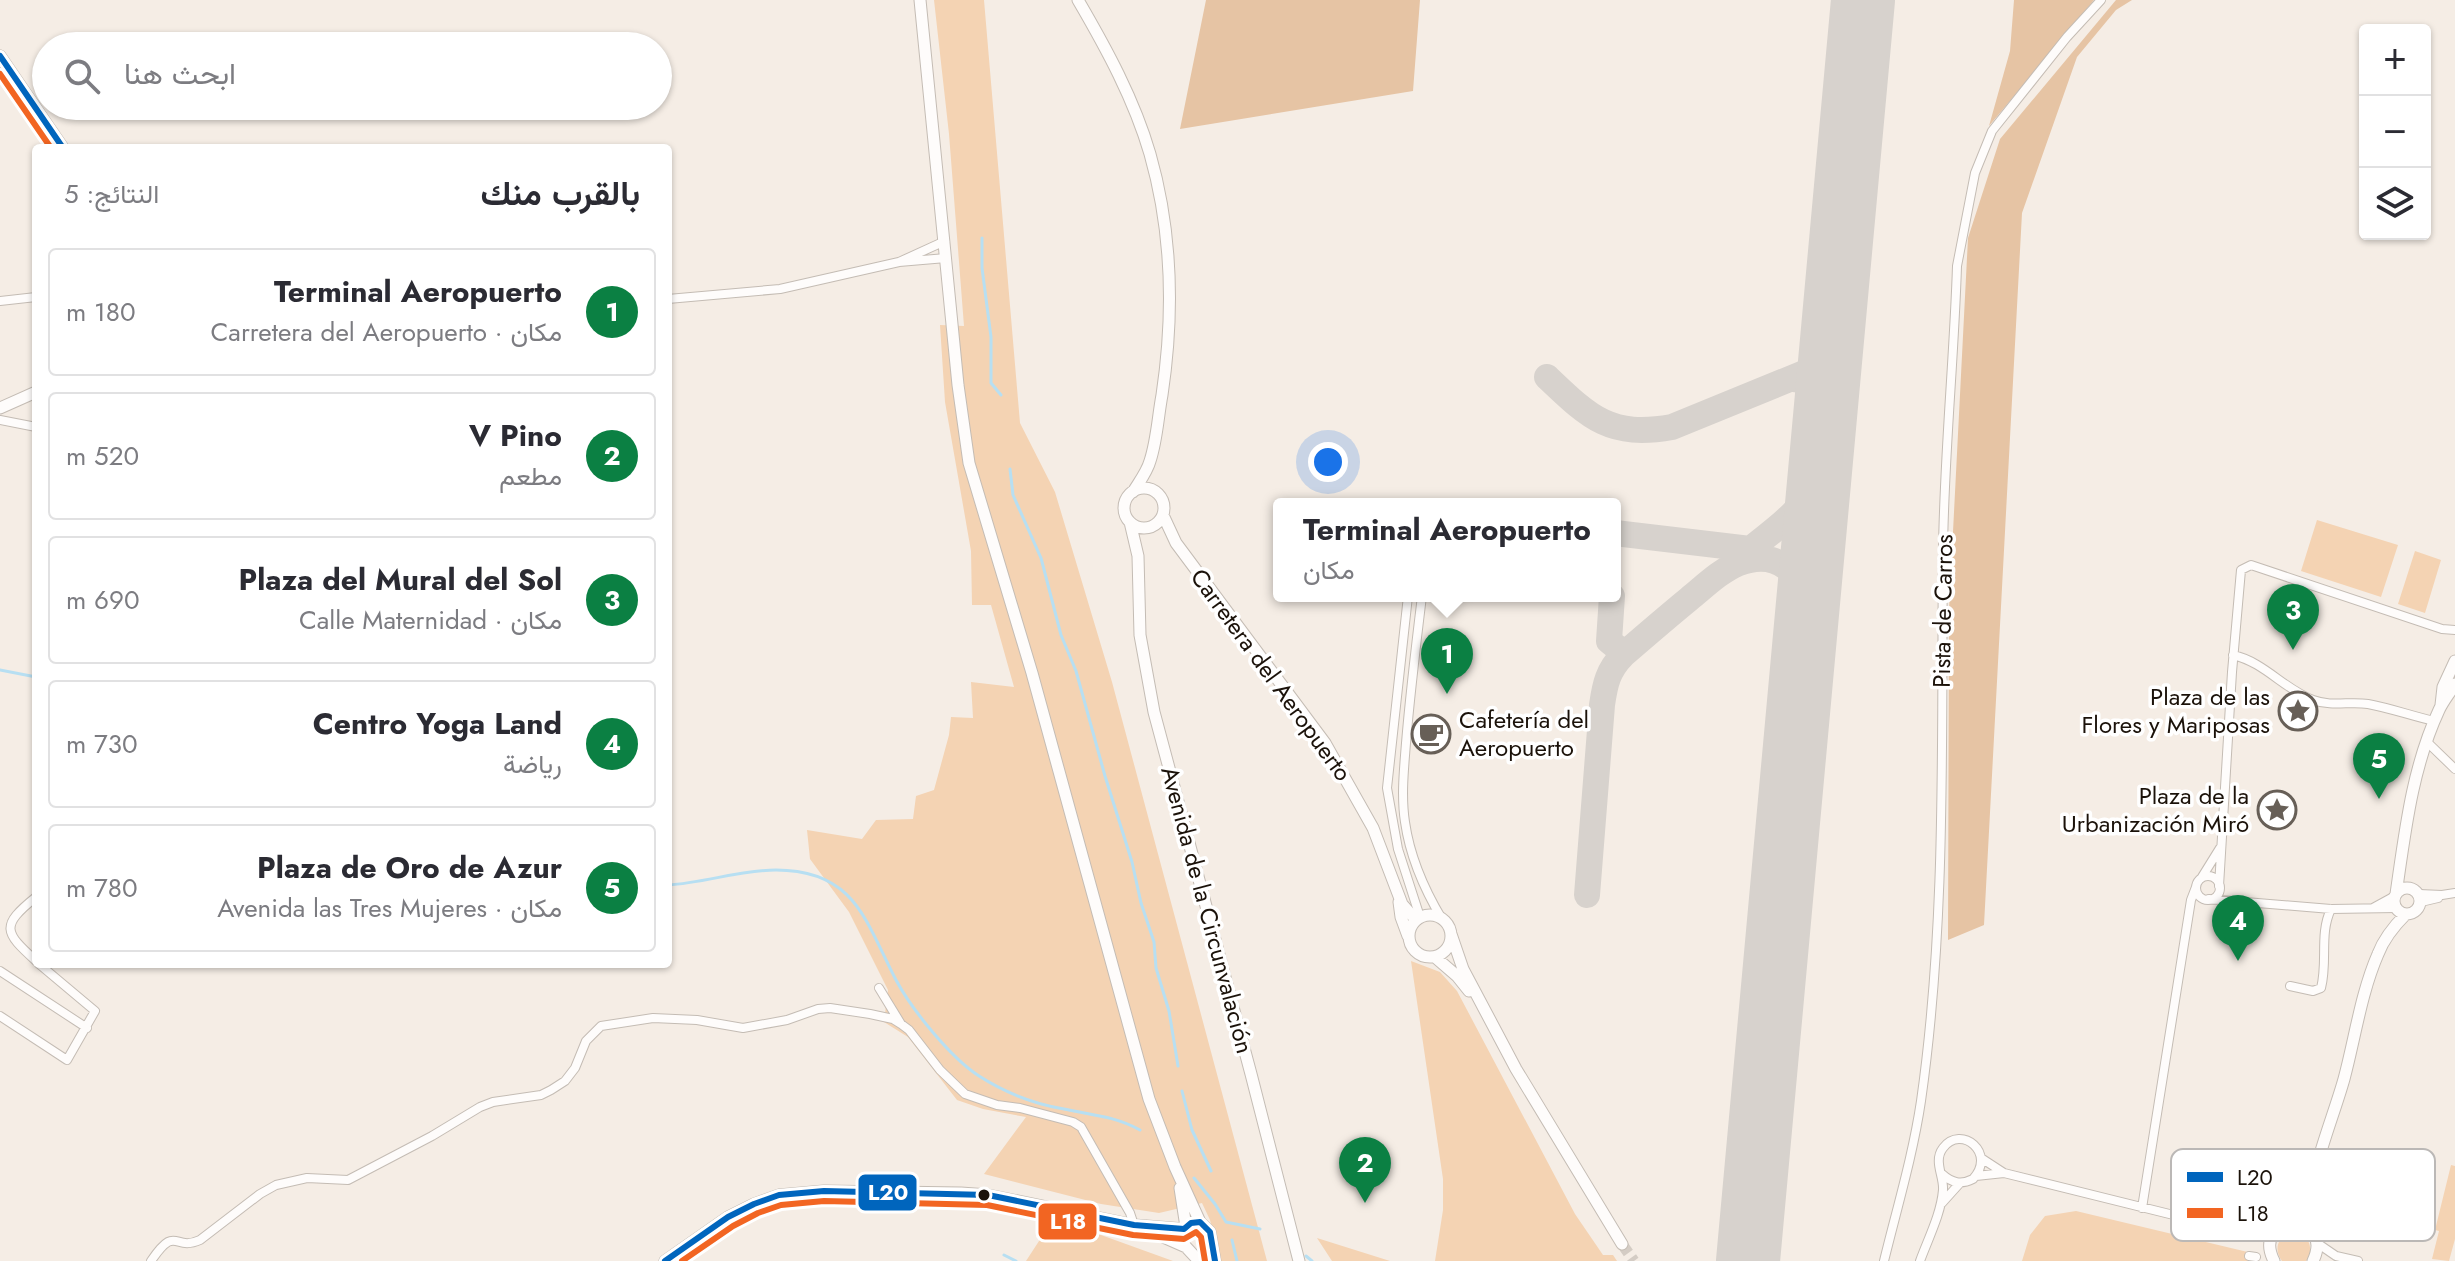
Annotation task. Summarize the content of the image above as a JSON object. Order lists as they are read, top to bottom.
{
  "streets": {
    "street": ["Pista de Carros", "Carretera del Aeropuerto", "Avenida de la Circunvalación"]
  },
  "places": {
    "place": ["Plaza de las Flores y Mariposas", "Plaza de la Urbanización Miró"],
    "cafe": ["Cafetería del Aeropuerto"]
  },
  "lines": ["transit line L20", "transit line L18"],
  "legend": ["L20", "L18"],
  "page": {
    "map_buttons": ["+", "−"],
    "search": "ابحث هنا",
    "heading": ["بالقرب منك", "النتائج: 5"],
    "list": [
      {
        "mark": "1",
        "name": "Terminal Aeropuerto",
        "note": "مكان · Carretera del Aeropuerto",
        "value": "180 m"
      },
      {
        "mark": "2",
        "name": "V Pino",
        "note": "مطعم",
        "value": "520 m"
      },
      {
        "mark": "3",
        "name": "Plaza del Mural del Sol",
        "note": "مكان · Calle Maternidad",
        "value": "690 m"
      },
      {
        "mark": "4",
        "name": "Centro Yoga Land",
        "note": "رياضة",
        "value": "730 m"
      },
      {
        "mark": "5",
        "name": "Plaza de Oro de Azur",
        "note": "مكان · Avenida las Tres Mujeres",
        "value": "780 m"
      }
    ],
    "popup": ["Terminal Aeropuerto", "مكان"],
    "pins": [
      "3",
      "1",
      "5",
      "4",
      "2"
    ]
  }
}
